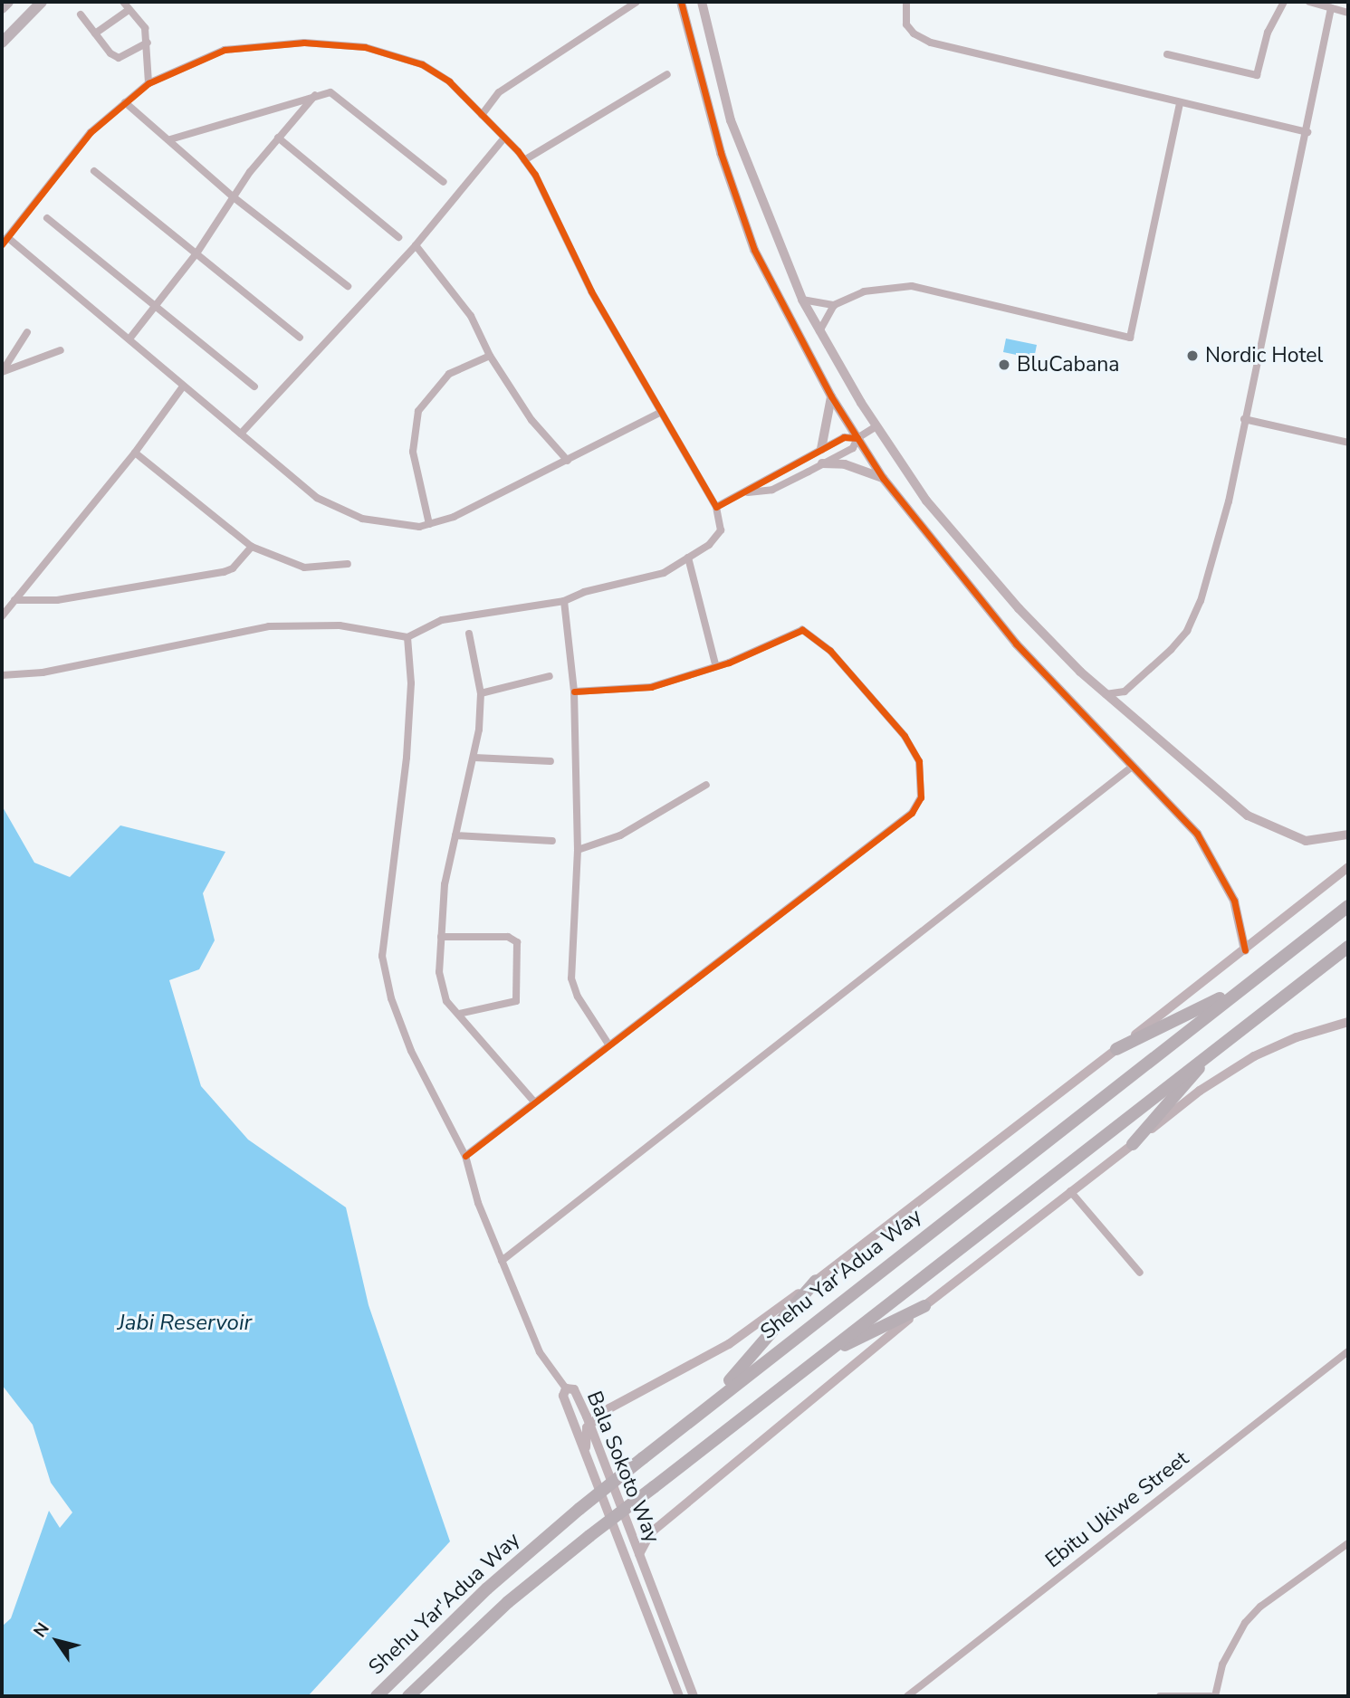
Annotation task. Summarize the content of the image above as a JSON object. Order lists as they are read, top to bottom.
{
  "streets": {
    "highway": ["Shehu Yar'Adua Way"],
    "street": ["Bala Sokoto Way", "Ebitu Ukiwe Street"]
  },
  "water": ["Jabi Reservoir"],
  "places": ["Nordic Hotel", "BluCabana"],
  "north": "top left"
}
